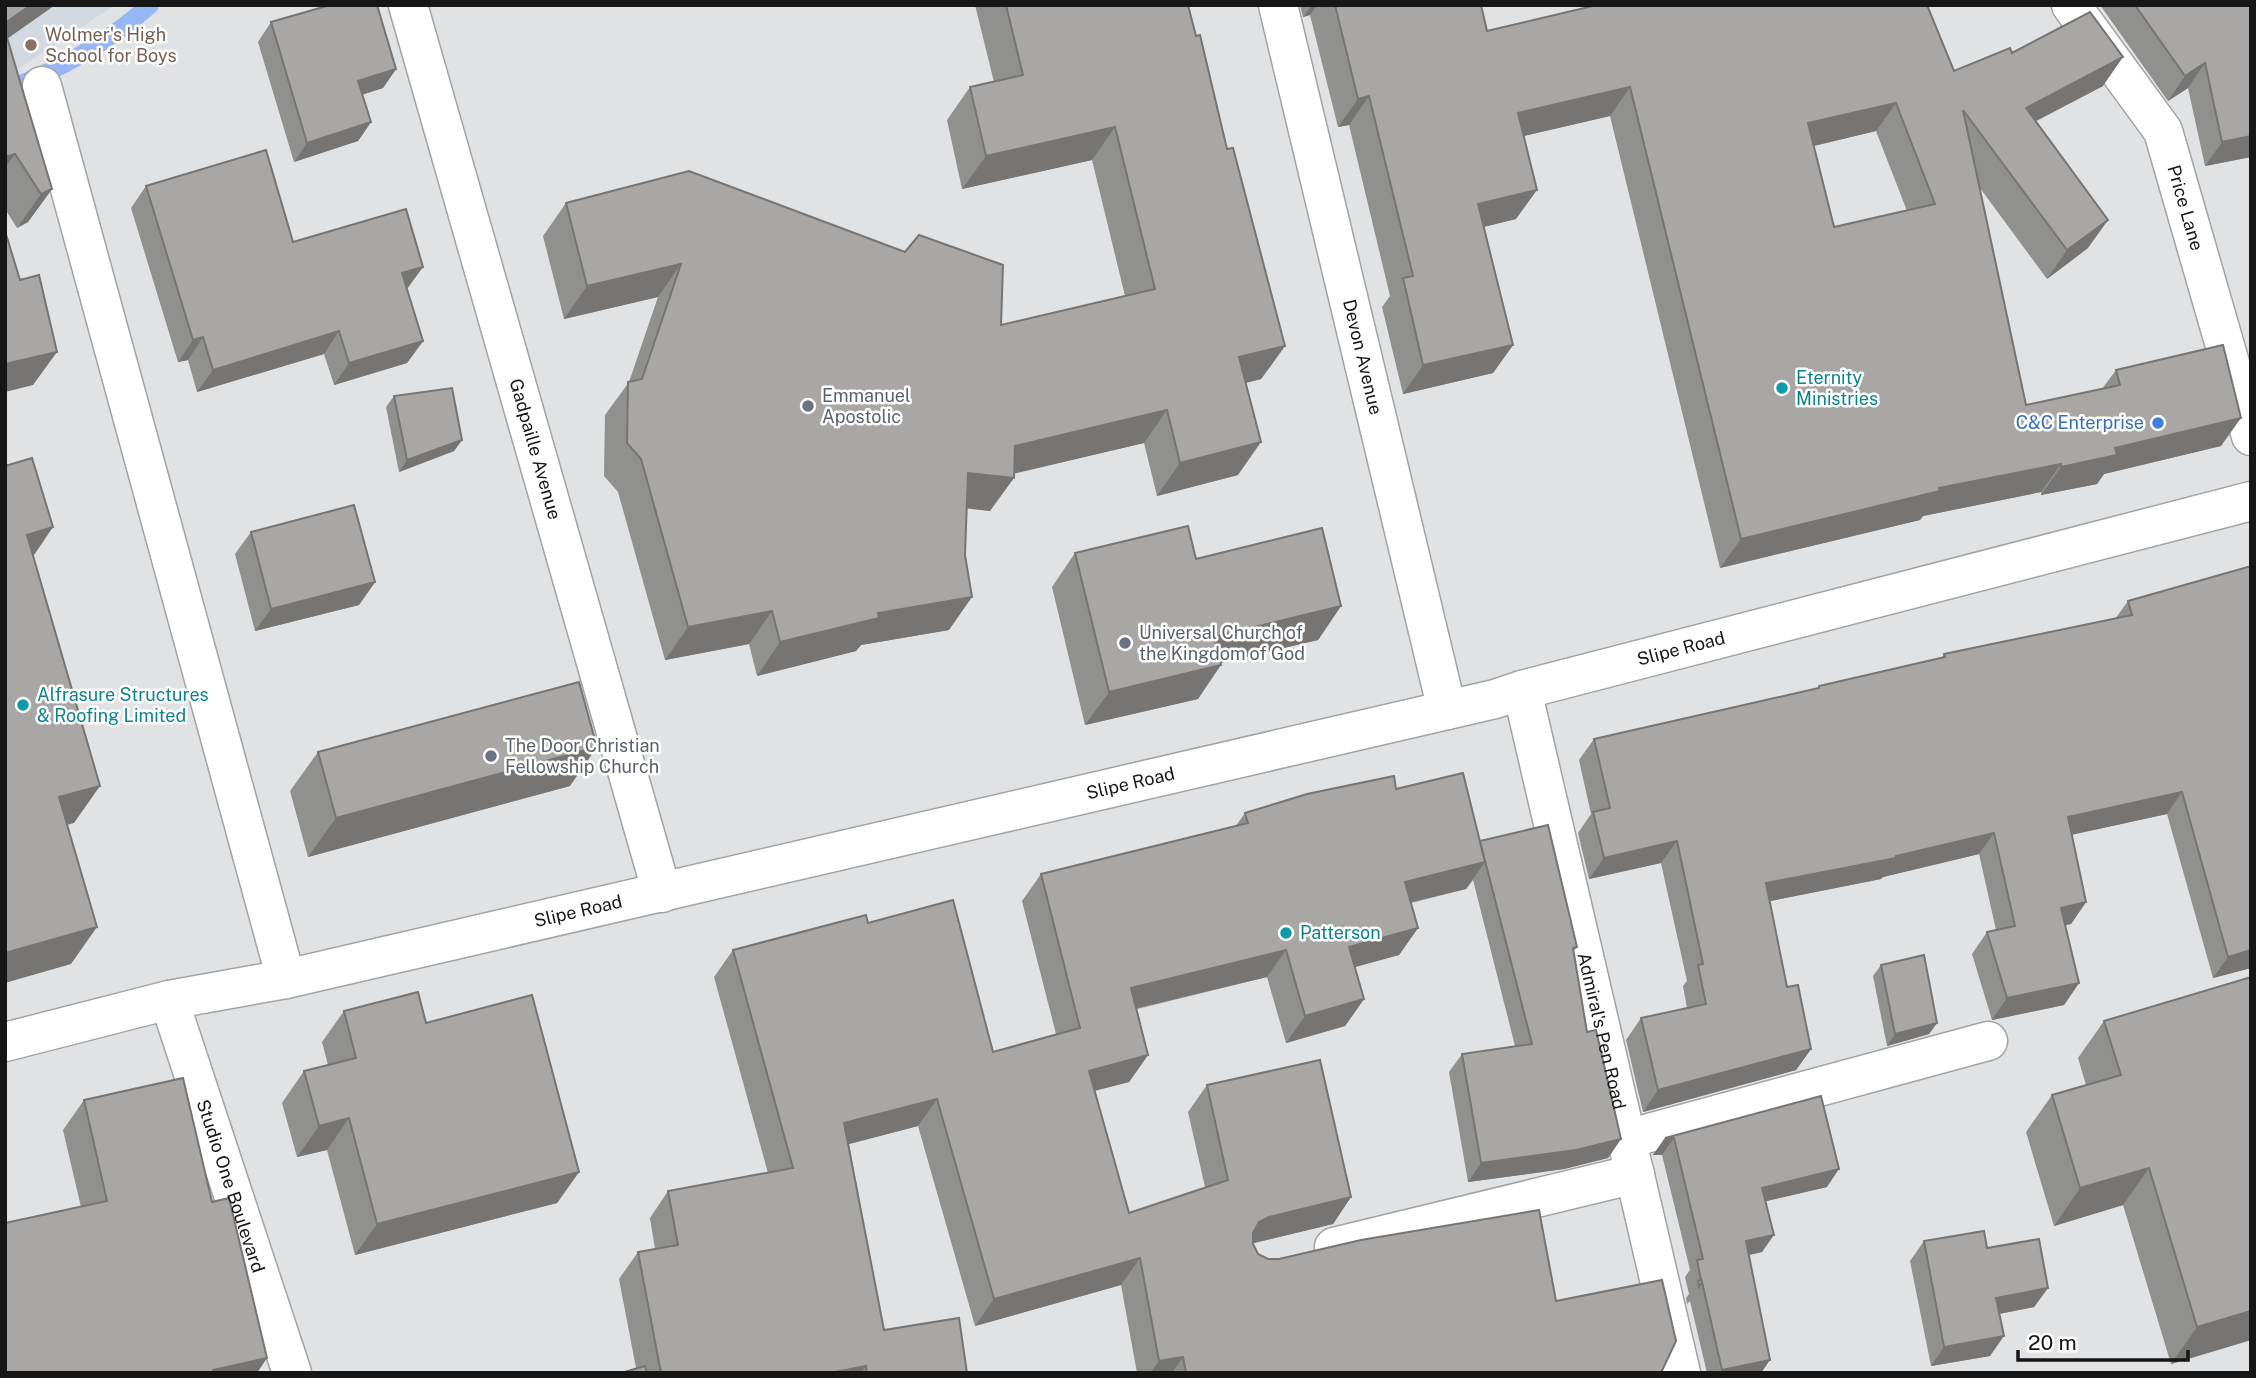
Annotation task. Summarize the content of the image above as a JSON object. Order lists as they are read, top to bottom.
{
  "streets": {
    "street": [
      "Price Lane",
      "Devon Avenue",
      "Gadpaille Avenue",
      "Slipe Road",
      "Admiral's Pen Road",
      "Studio One Boulevard"
    ]
  },
  "crossings": [
    ["Devon Avenue", "Slipe Road"],
    ["Gadpaille Avenue", "Slipe Road"],
    ["Slipe Road", "Admiral's Pen Road"],
    ["Slipe Road", "Studio One Boulevard"]
  ],
  "places": [
    "Wolmer's High School for Boys",
    "Eternity Ministries",
    "Emmanuel Apostolic",
    "C&C Enterprise",
    "Universal Church of the Kingdom of God",
    "Alfrasure Structures & Roofing Limited",
    "The Door Christian Fellowship Church",
    "Patterson"
  ],
  "scale_bar": "20 m"
}
